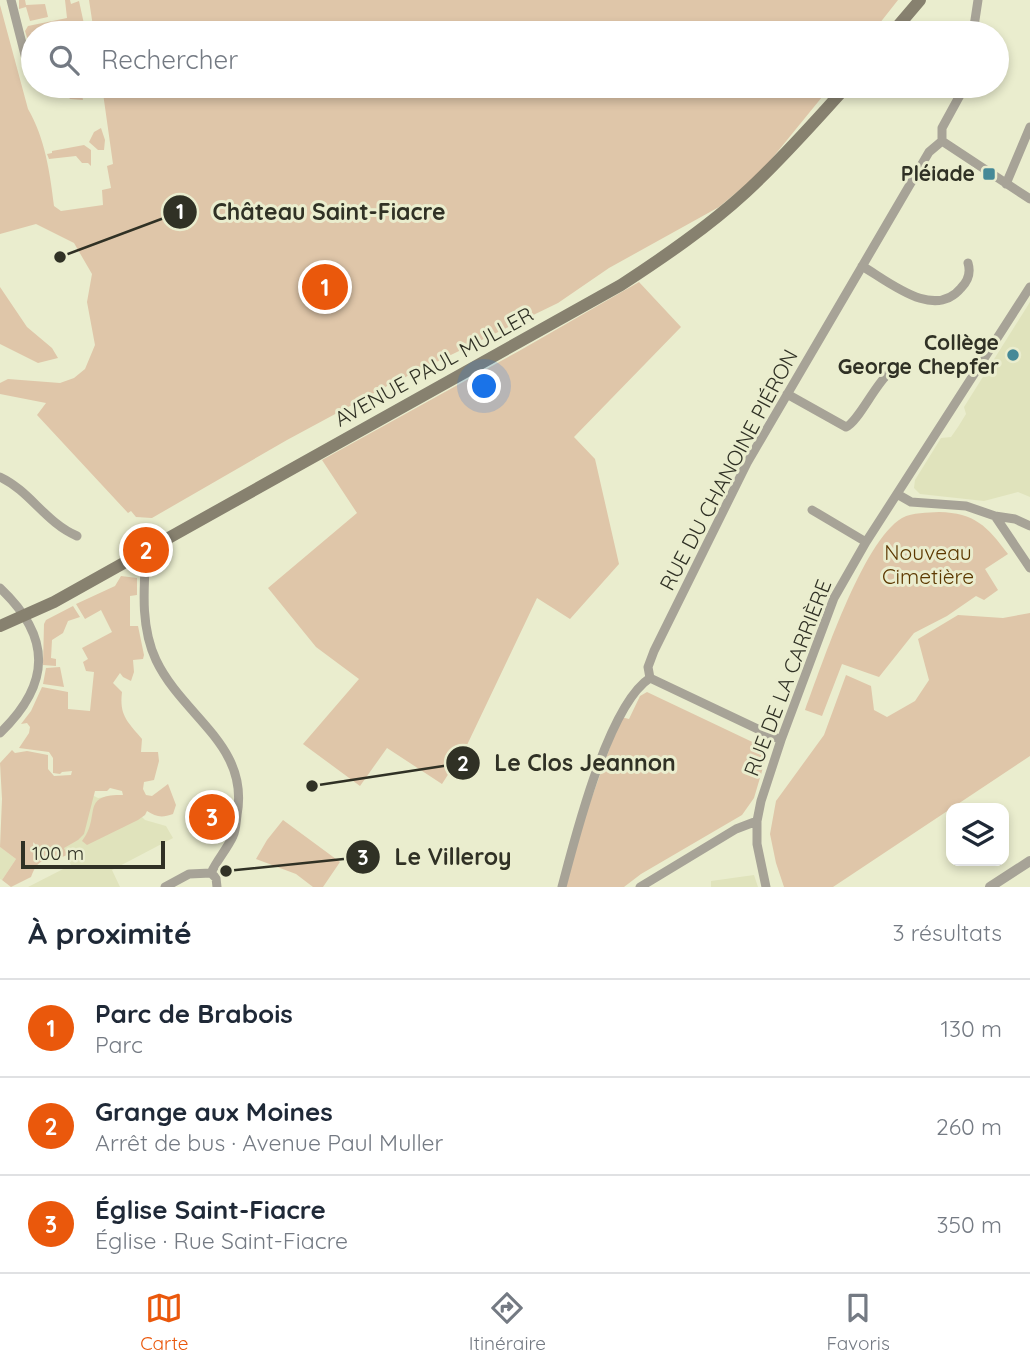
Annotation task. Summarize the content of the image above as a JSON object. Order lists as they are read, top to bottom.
{
  "streets": {
    "main road": ["AVENUE PAUL MULLER"],
    "street": ["RUE DU CHANOINE PIÉRON", "RUE DE LA CARRIÈRE"]
  },
  "parks": ["Nouveau Cimetière"],
  "places": {
    "transit": ["Pléiade"],
    "other": [
      "Château Saint-Fiacre",
      "Collège George Chepfer",
      "Le Clos Jeannon",
      "Le Villeroy"
    ]
  },
  "scale_bar": "100 m",
  "page": {
    "search": "Rechercher",
    "pins": ["1", "2", "3"],
    "scale": "100 m",
    "heading": ["À proximité", "3 résultats"],
    "list": [
      {
        "mark": "1",
        "name": "Parc de Brabois",
        "note": "Parc",
        "value": "130 m"
      },
      {
        "mark": "2",
        "name": "Grange aux Moines",
        "note": "Arrêt de bus · Avenue Paul Muller",
        "value": "260 m"
      },
      {
        "mark": "3",
        "name": "Église Saint-Fiacre",
        "note": "Église · Rue Saint-Fiacre",
        "value": "350 m"
      }
    ],
    "nav": ["Carte", "Itinéraire", "Favoris"]
  }
}
